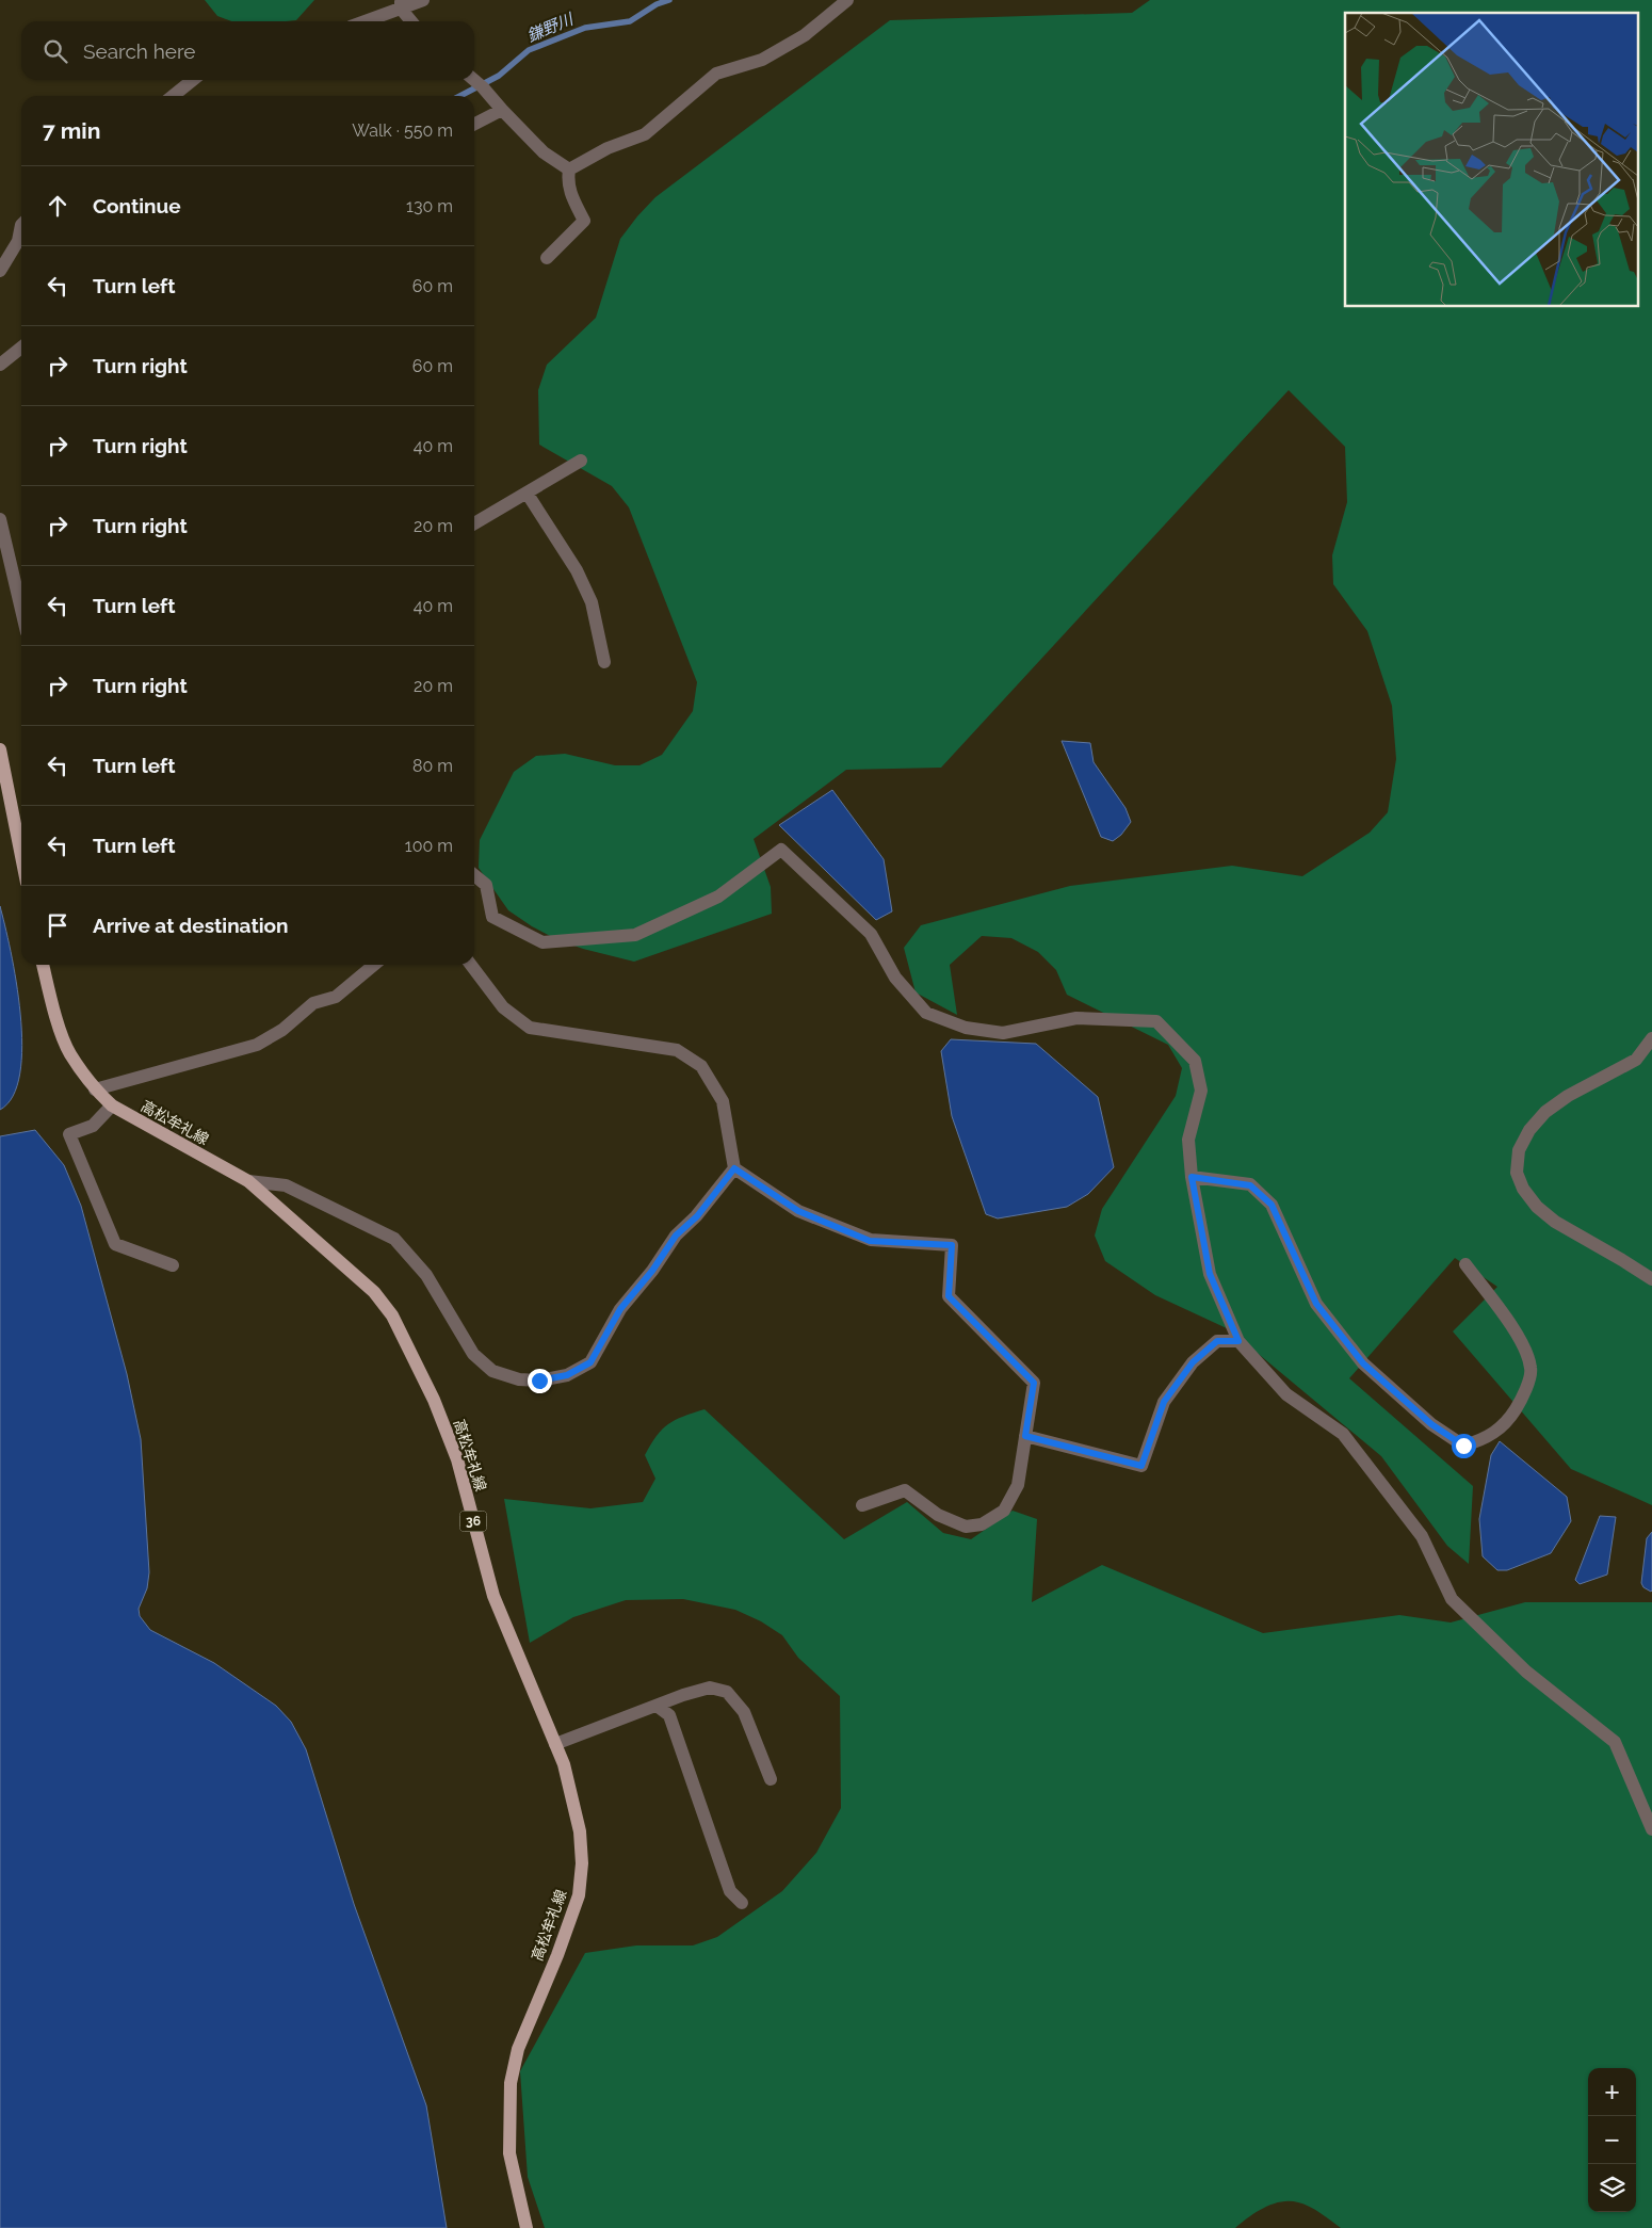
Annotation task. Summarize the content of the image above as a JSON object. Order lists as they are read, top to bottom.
{
  "streets": {
    "main road": ["高松牟礼線", "36"]
  },
  "water": ["鎌野川"],
  "page": {
    "search": "Search here",
    "heading": ["7 min", "Walk · 550 m"],
    "list": [
      ["Continue", "130 m"],
      ["Turn left", "60 m"],
      ["Turn right", "60 m"],
      ["Turn right", "40 m"],
      ["Turn right", "20 m"],
      ["Turn left", "40 m"],
      ["Turn right", "20 m"],
      ["Turn left", "80 m"],
      ["Turn left", "100 m"],
      "Arrive at destination"
    ],
    "map_buttons": ["+", "−"]
  }
}
